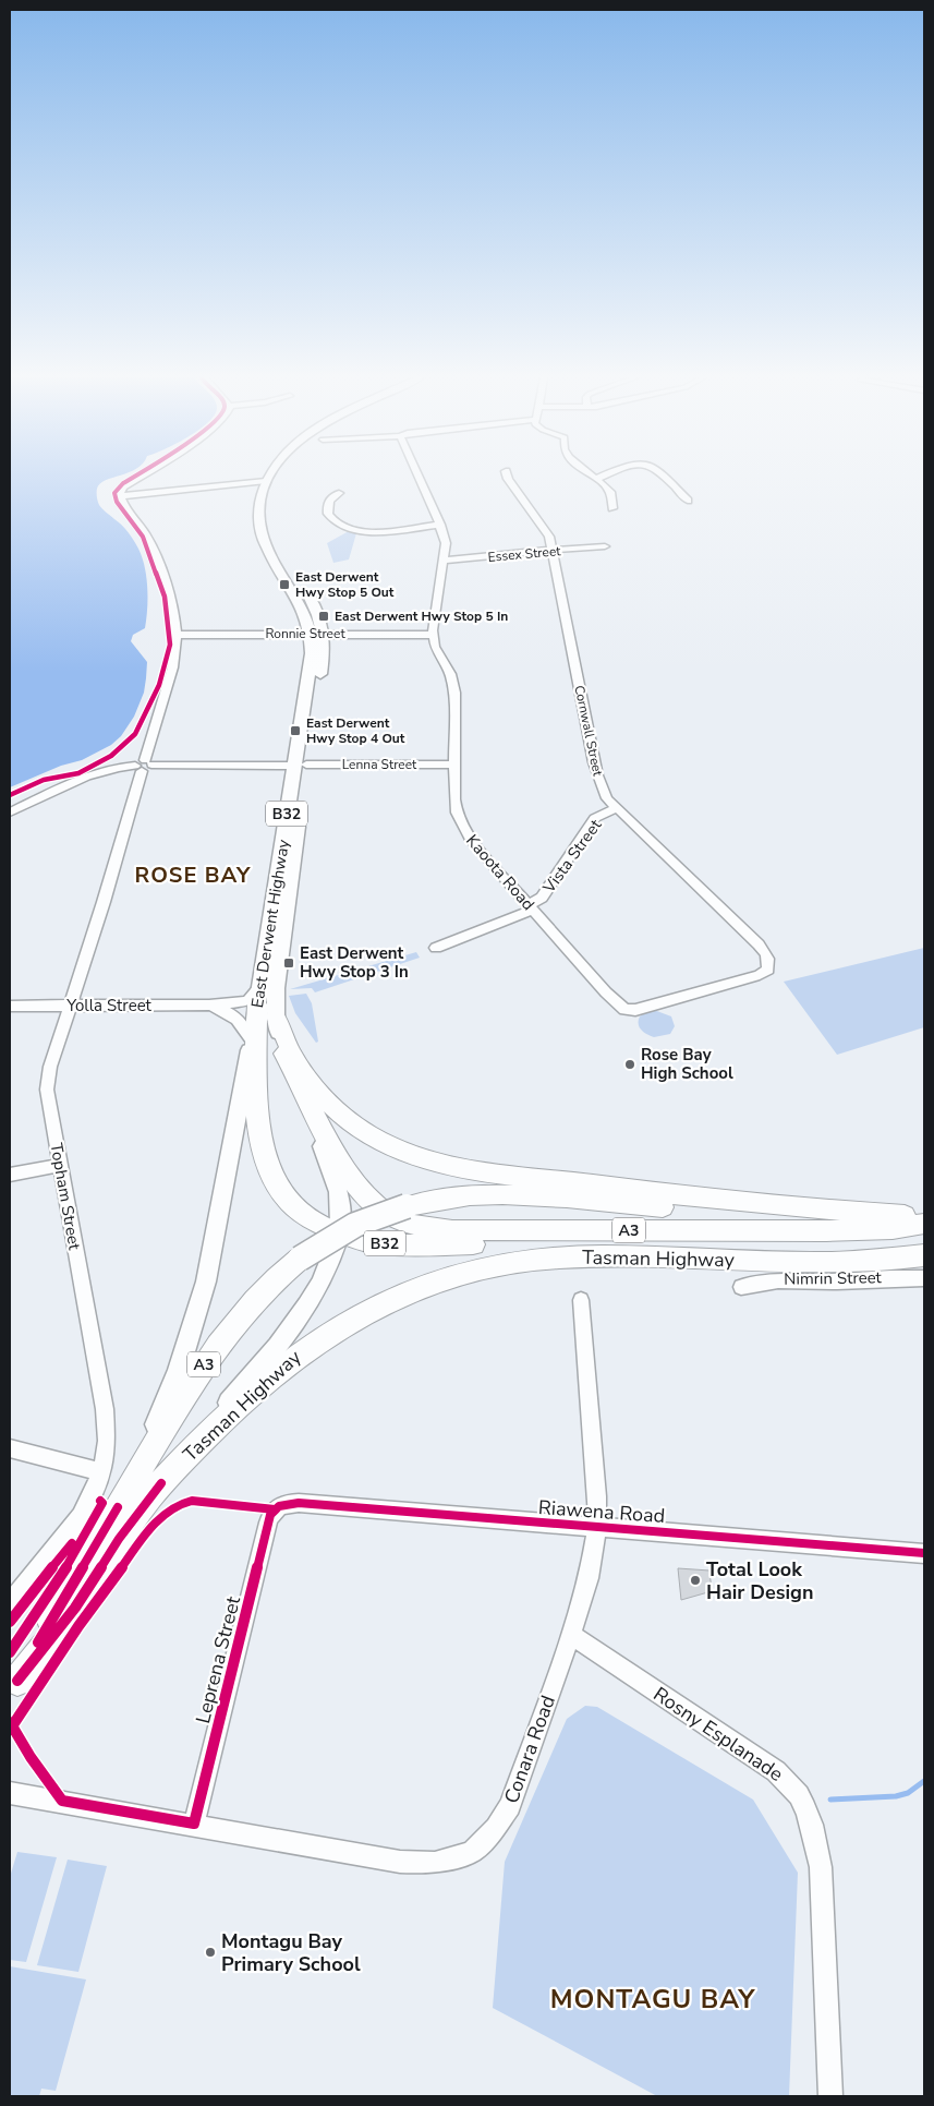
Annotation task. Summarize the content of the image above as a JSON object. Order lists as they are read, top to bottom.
{
  "streets": {
    "highway": ["B32", "A3", "Tasman Highway"],
    "main road": ["East Derwent Highway"],
    "street": [
      "Essex Street",
      "Ronnie Street",
      "Cornwall Street",
      "Lenna Street",
      "Vista Street",
      "Kaoota Road",
      "Yolla Street",
      "Topham Street",
      "Nimrin Street",
      "Riawena Road",
      "Leprena Street",
      "Rosny Esplanade",
      "Conara Road"
    ]
  },
  "crossings": [
    ["Essex Street", "Cornwall Street"],
    ["Essex Street", "Kaoota Road"],
    ["Ronnie Street", "Kaoota Road"],
    ["Ronnie Street", "East Derwent Highway"],
    ["Ronnie Street", "Topham Street"],
    ["Cornwall Street", "Vista Street"],
    ["Cornwall Street", "Kaoota Road"],
    ["Lenna Street", "Kaoota Road"],
    ["Lenna Street", "East Derwent Highway"],
    ["Lenna Street", "Topham Street"],
    ["B32", "East Derwent Highway"],
    ["B32", "Yolla Street"],
    ["B32", "Tasman Highway"],
    ["Vista Street", "Kaoota Road"],
    ["East Derwent Highway", "Yolla Street"],
    ["East Derwent Highway", "Tasman Highway"],
    ["Yolla Street", "Topham Street"],
    ["Riawena Road", "Leprena Street"],
    ["Riawena Road", "Conara Road"],
    ["Leprena Street", "Conara Road"],
    ["Rosny Esplanade", "Conara Road"]
  ],
  "districts": ["ROSE BAY", "MONTAGU BAY"],
  "places": {
    "transit": [
      "East Derwent Hwy Stop 5 Out",
      "East Derwent Hwy Stop 5 In",
      "East Derwent Hwy Stop 4 Out",
      "East Derwent Hwy Stop 3 In"
    ],
    "other": ["Rose Bay High School", "Total Look Hair Design", "Montagu Bay Primary School"]
  }
}
